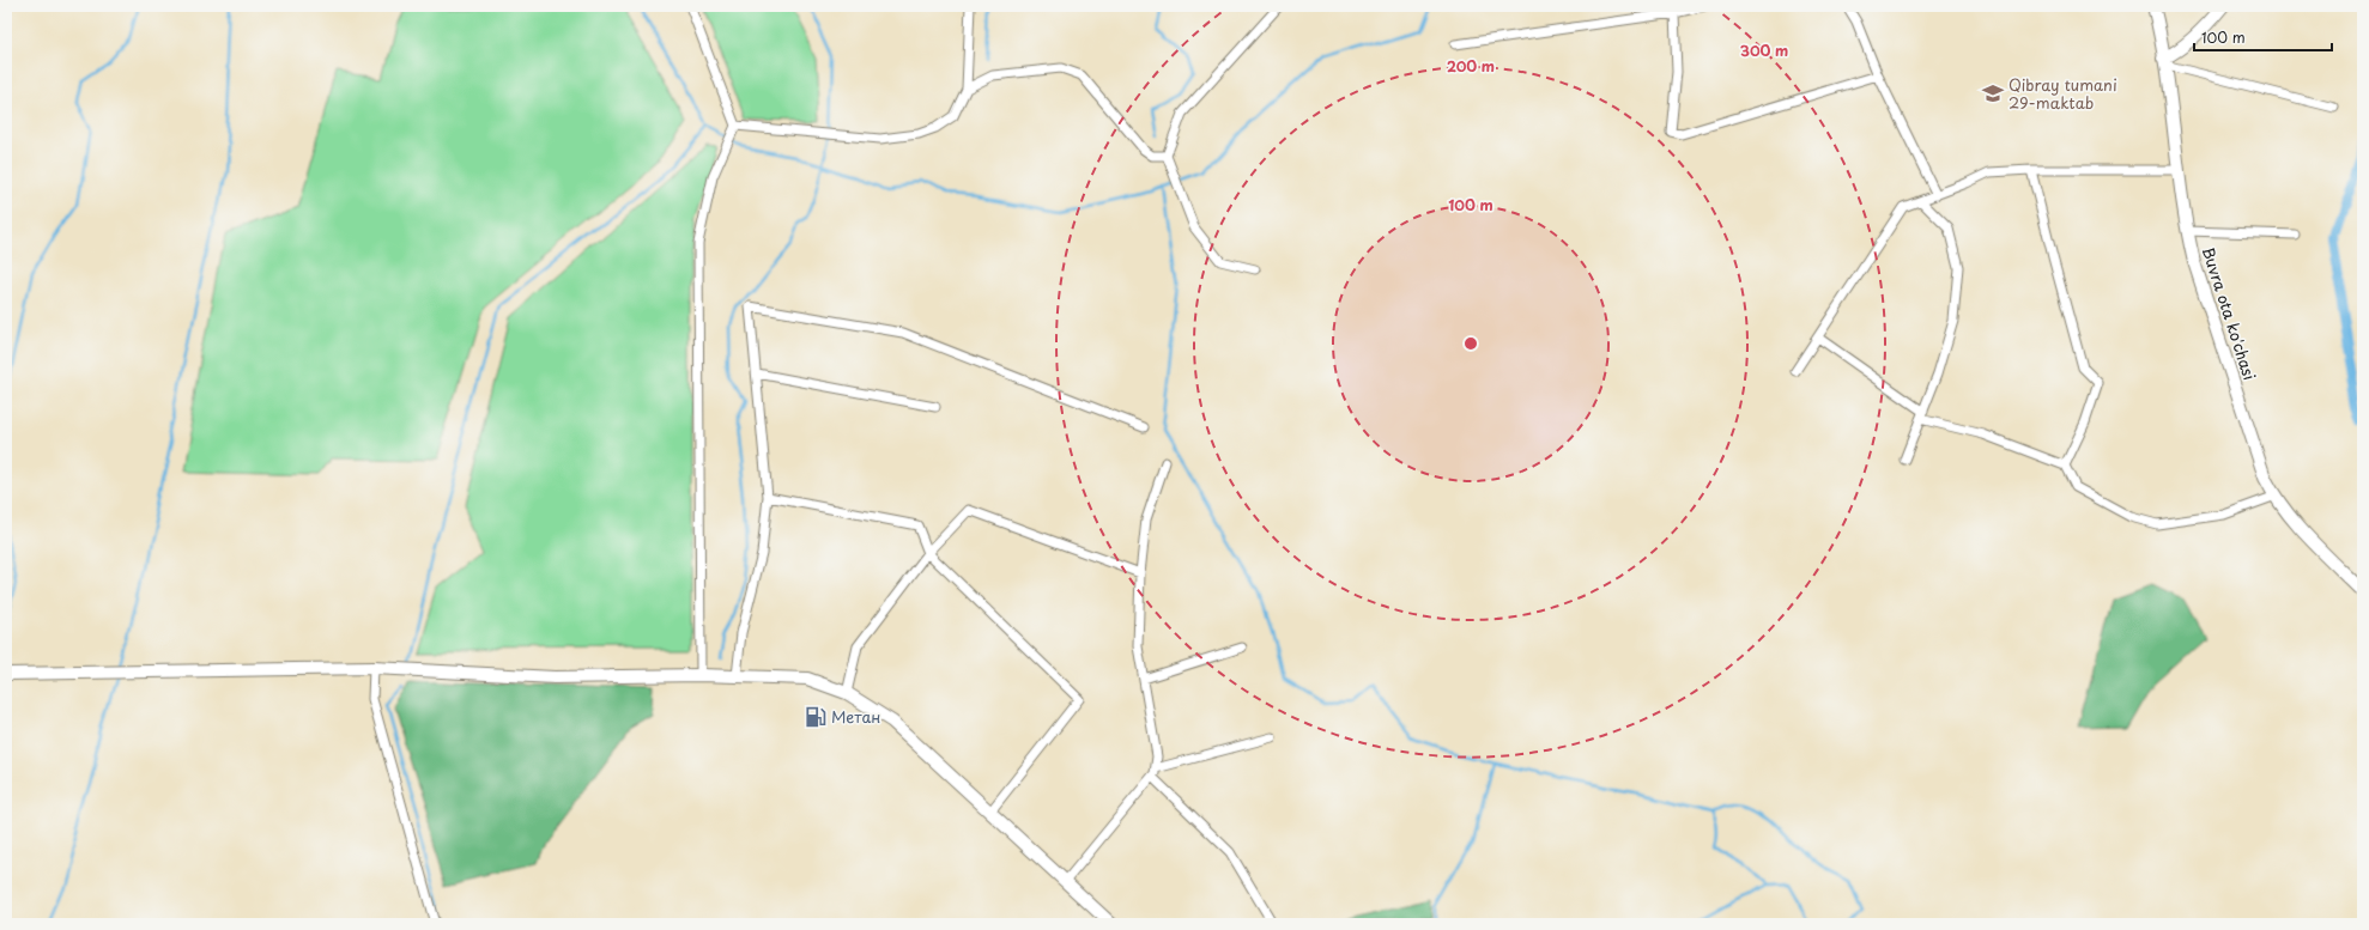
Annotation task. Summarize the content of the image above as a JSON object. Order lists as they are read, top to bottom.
{
  "streets": {
    "main road": ["Buvra ota ko'chasi"]
  },
  "places": {
    "school or university": ["Qibray tumani 29-maktab"],
    "fuel station": ["Метан"]
  },
  "scale_bar": "100 m",
  "rings": ["300 m", "200 m", "100 m"]
}
